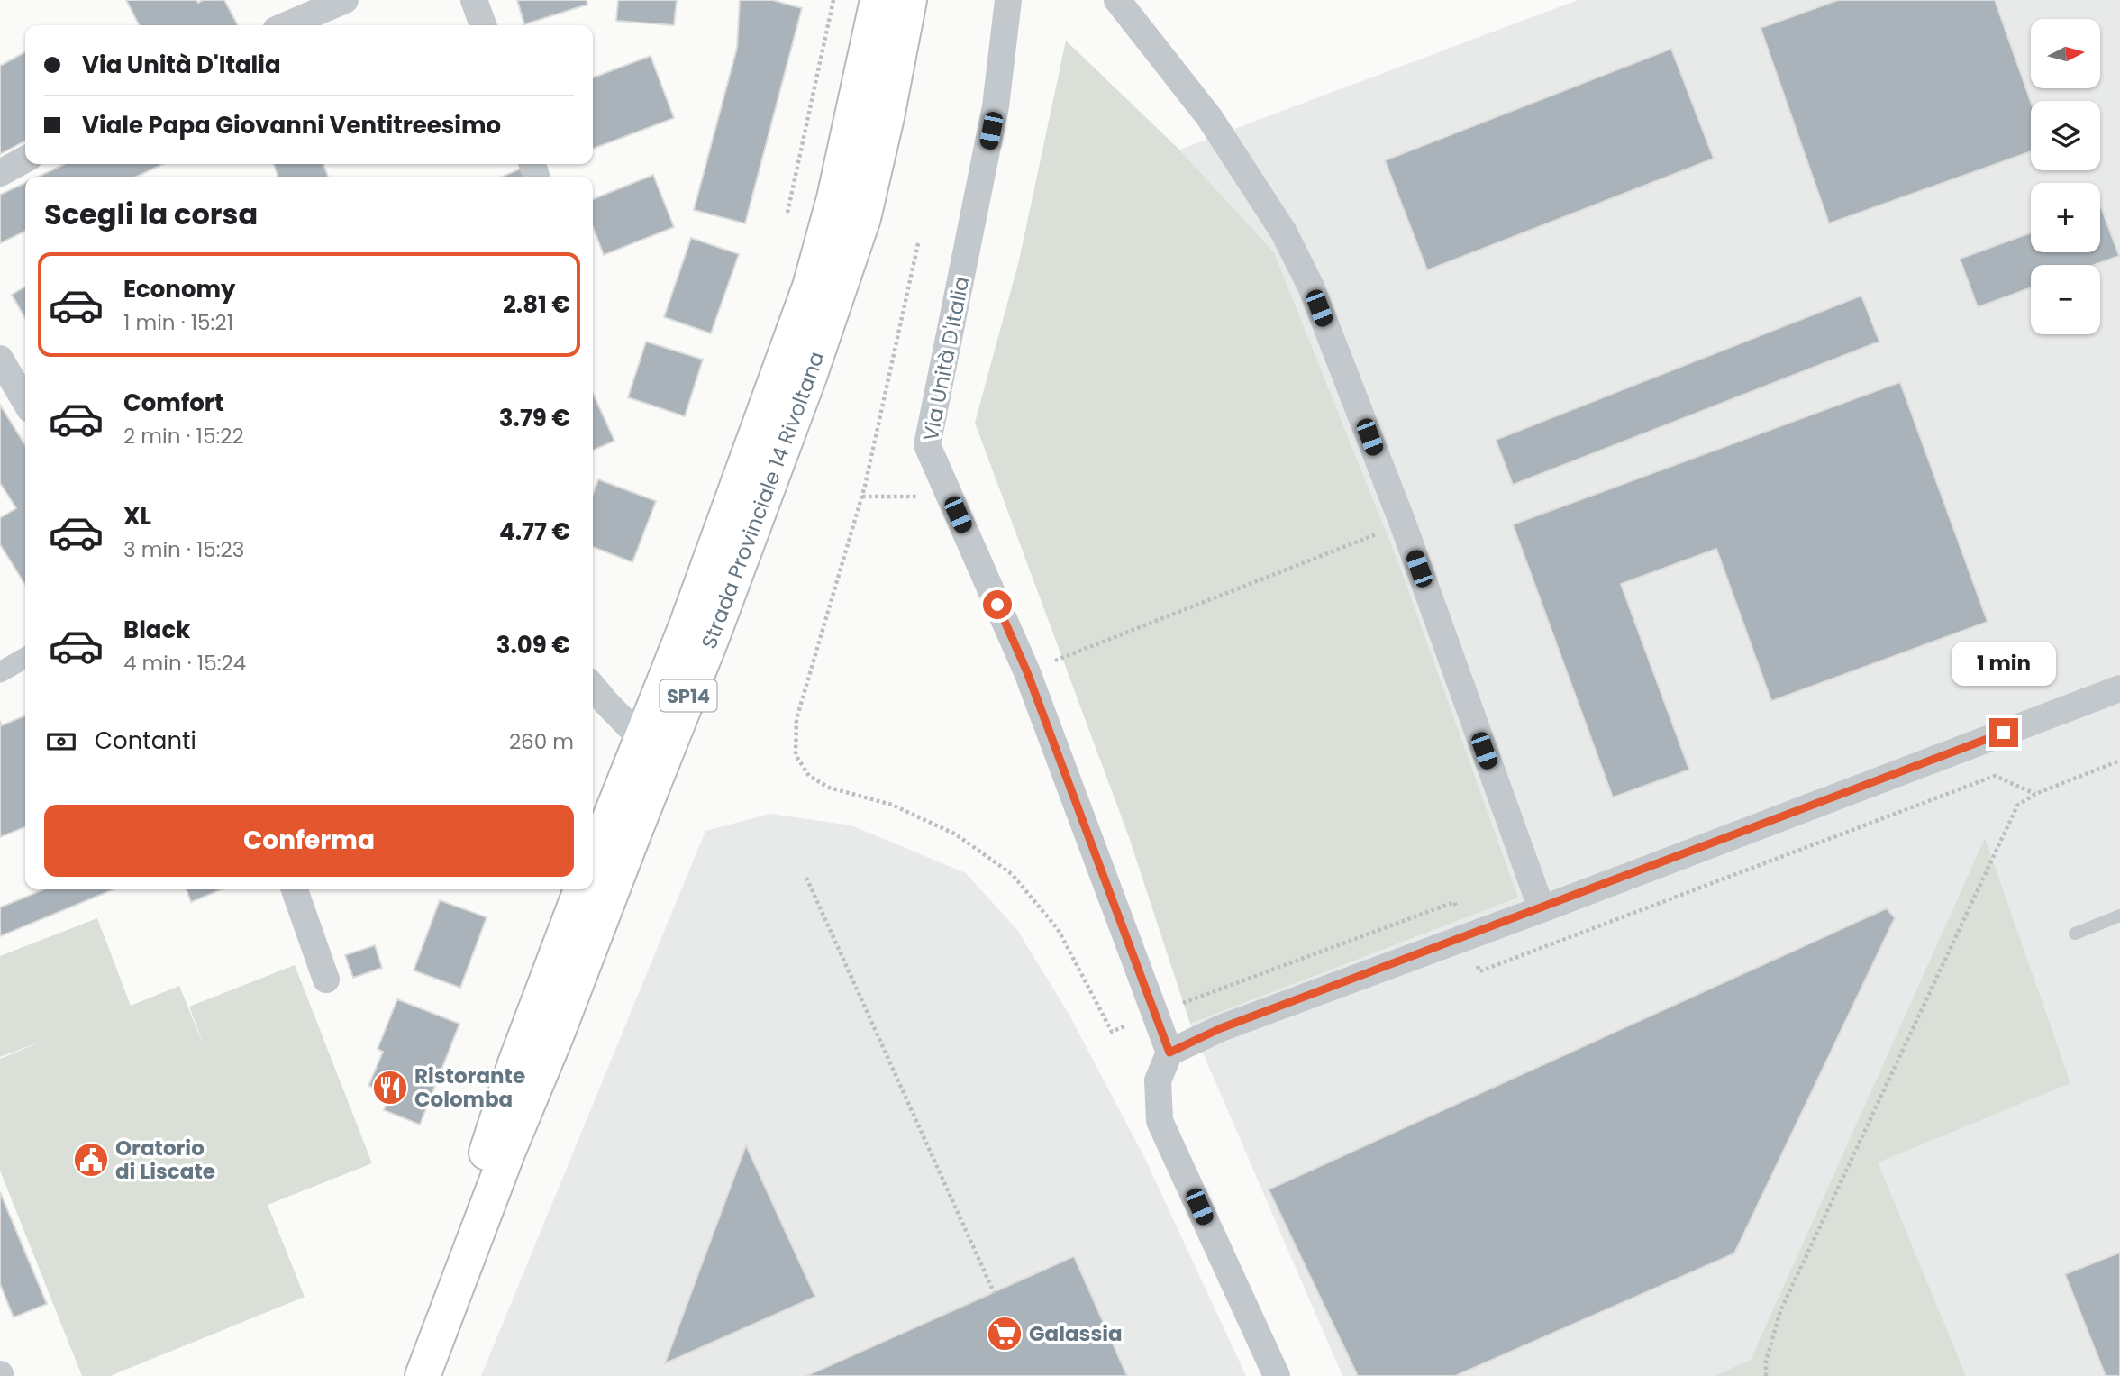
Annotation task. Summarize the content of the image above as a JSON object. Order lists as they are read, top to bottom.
{
  "streets": {
    "main road": ["Strada Provinciale 14 Rivoltana", "SP14"],
    "street": ["Via Unità D'Italia"]
  },
  "places": {
    "restaurant": ["Ristorante Colomba"],
    "public building": ["Oratorio di Liscate"],
    "supermarket": ["Galassia"]
  },
  "north": "right",
  "page": {
    "map_buttons": ["+", "−"],
    "banner": ["Via Unità D'Italia", "Viale Papa Giovanni Ventitreesimo"],
    "heading": "Scegli la corsa",
    "list": [
      {
        "name": "Economy",
        "note": "1 min · 15:21",
        "value": "2.81 €"
      },
      {
        "name": "Comfort",
        "note": "2 min · 15:22",
        "value": "3.79 €"
      },
      {
        "name": "XL",
        "note": "3 min · 15:23",
        "value": "4.77 €"
      },
      {
        "name": "Black",
        "note": "4 min · 15:24",
        "value": "3.09 €"
      }
    ],
    "bubble": "1 min",
    "pay": ["Contanti", "260 m"],
    "buttons": "Conferma"
  }
}
